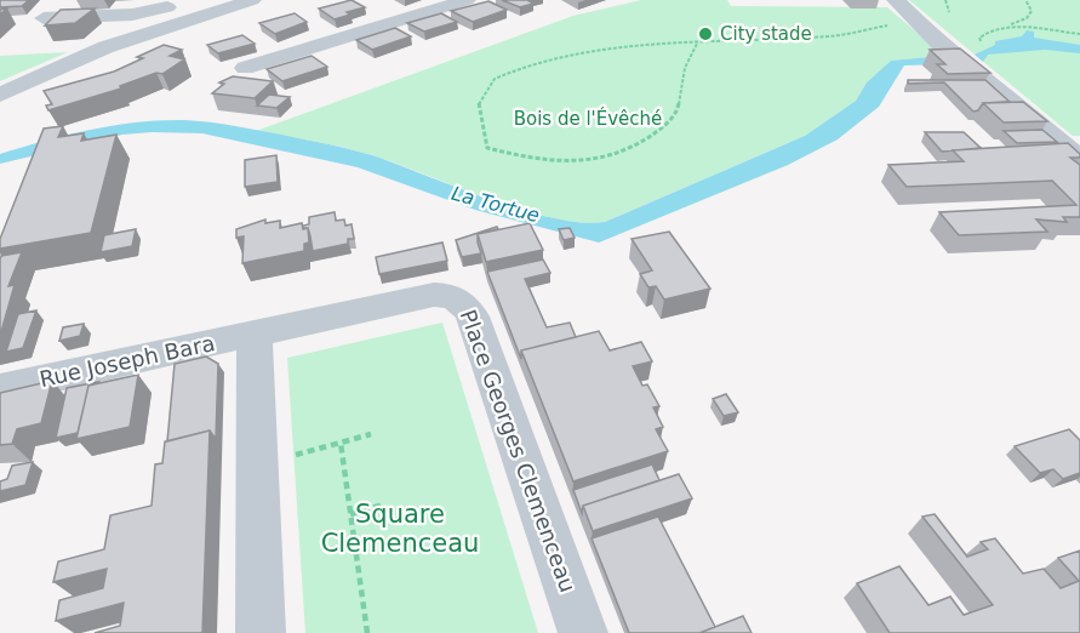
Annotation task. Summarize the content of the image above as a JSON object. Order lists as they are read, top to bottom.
{
  "streets": {
    "street": ["Rue Joseph Bara", "Place Georges Clemenceau"]
  },
  "crossings": [
    ["Rue Joseph Bara", "Place Georges Clemenceau"]
  ],
  "water": ["La Tortue"],
  "parks": ["Bois de l'Évêché", "Square Clemenceau"],
  "places": ["City stade"]
}
